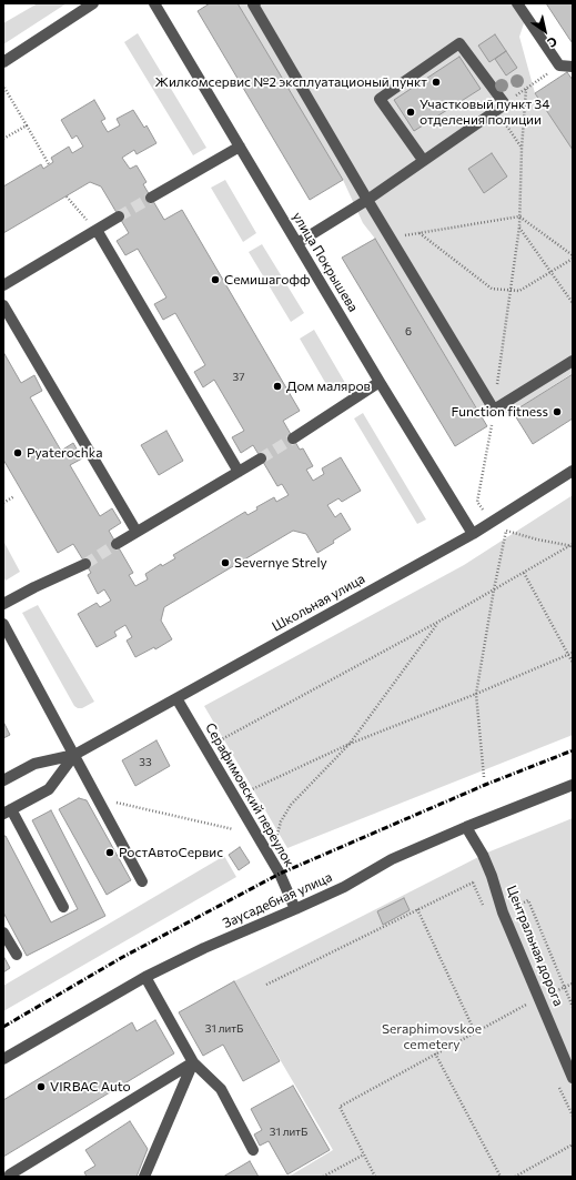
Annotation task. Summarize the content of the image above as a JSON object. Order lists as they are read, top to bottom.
{
  "streets": {
    "street": [
      "улица Покрышева",
      "Школьная улица",
      "Серафимовский переулок",
      "Заусадебная улица",
      "Центральная дорога"
    ]
  },
  "crossings": [
    ["улица Покрышева", "Школьная улица"],
    ["Школьная улица", "Серафимовский переулок"],
    ["Серафимовский переулок", "Заусадебная улица"],
    ["Заусадебная улица", "Центральная дорога"]
  ],
  "parks": ["Seraphimovskoe cemetery"],
  "places": [
    "Жилкомсервис №2 эксплуатационый пункт",
    "Участковый пункт 34 отделения полиции",
    "Семишагофф",
    "Дом маляров",
    "Function fitness",
    "Pyaterochka",
    "Severnye Strely",
    "РостАвтоСервис",
    "VIRBAC Auto"
  ],
  "house_numbers": [
    "6",
    "37",
    "33",
    "31 литБ",
    "31 литБ"
  ],
  "north": "bottom right"
}
